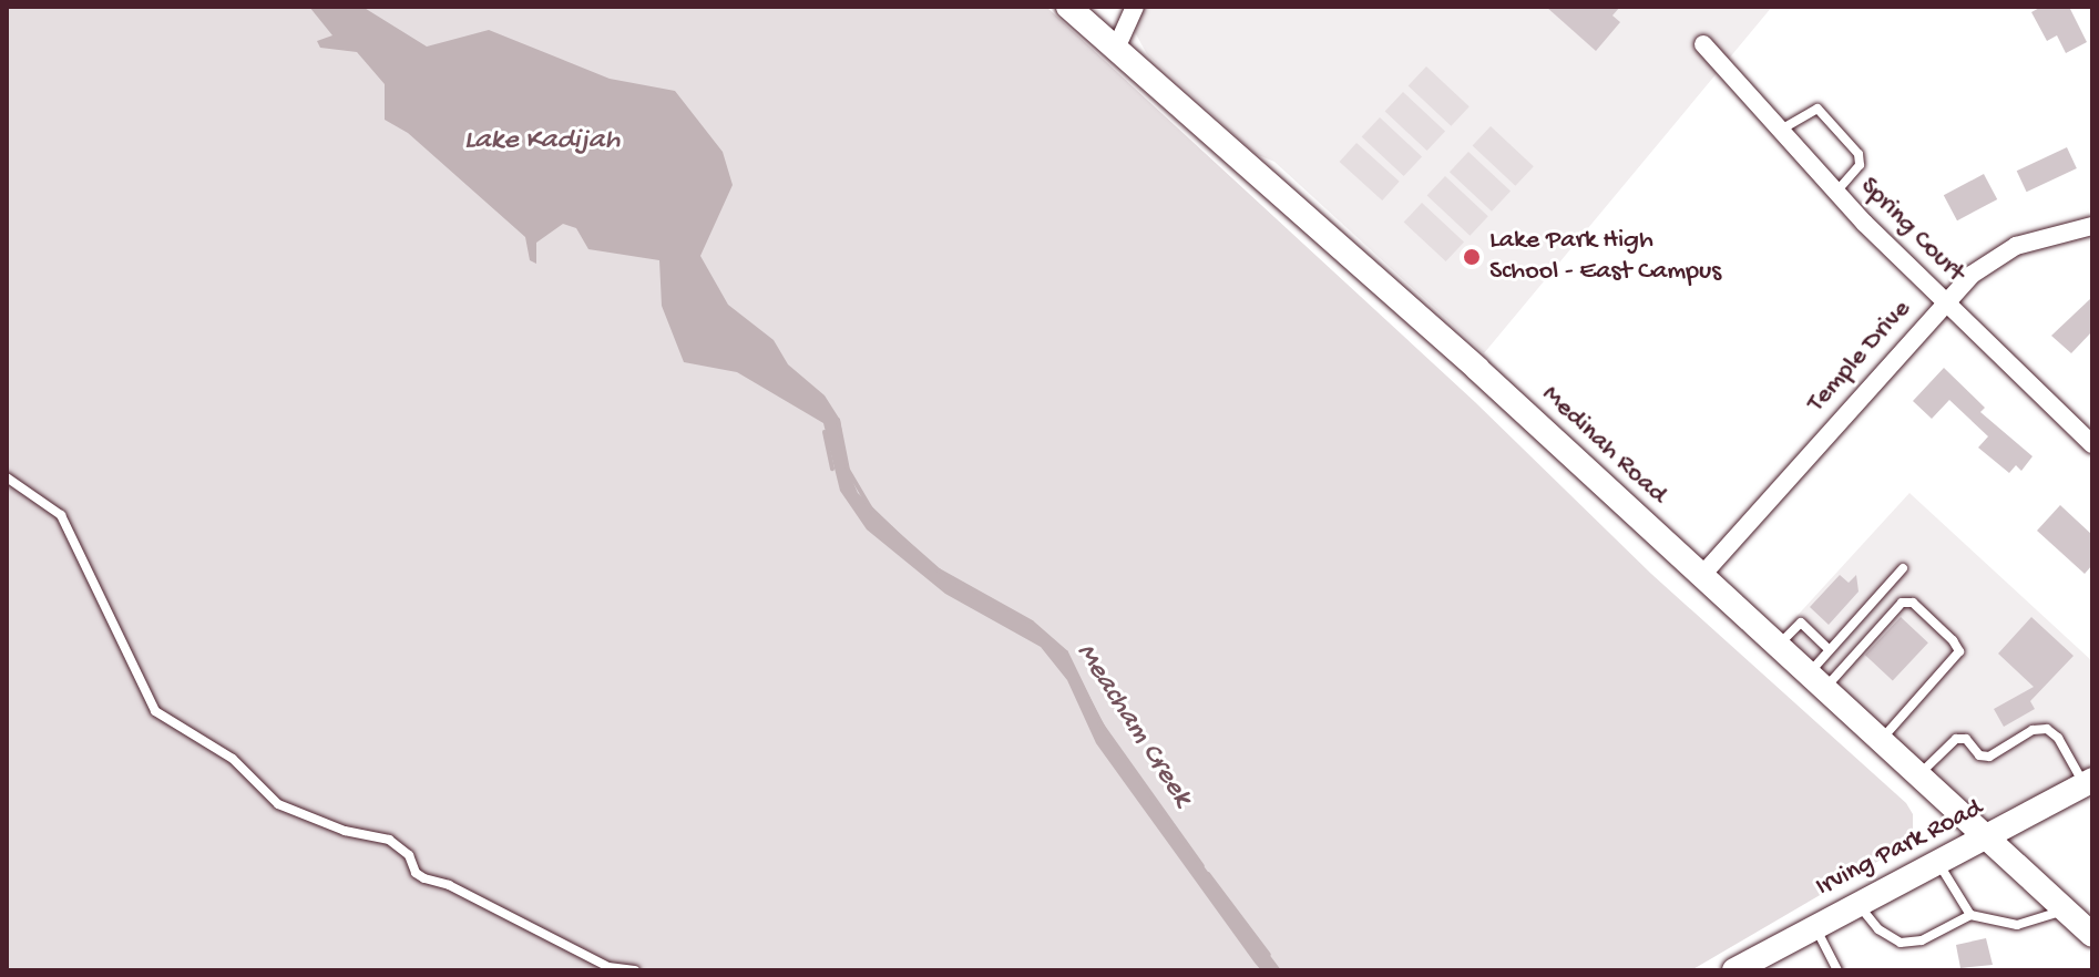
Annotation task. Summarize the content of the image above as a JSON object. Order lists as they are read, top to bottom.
{
  "streets": {
    "main road": ["Medinah Road", "Irving Park Road"],
    "street": ["Spring Court", "Temple Drive"]
  },
  "crossings": [
    ["Spring Court", "Temple Drive"],
    ["Temple Drive", "Medinah Road"],
    ["Medinah Road", "Irving Park Road"]
  ],
  "water": ["Lake Kadijah", "Meacham Creek"],
  "places": ["Lake Park High School - East Campus"]
}
